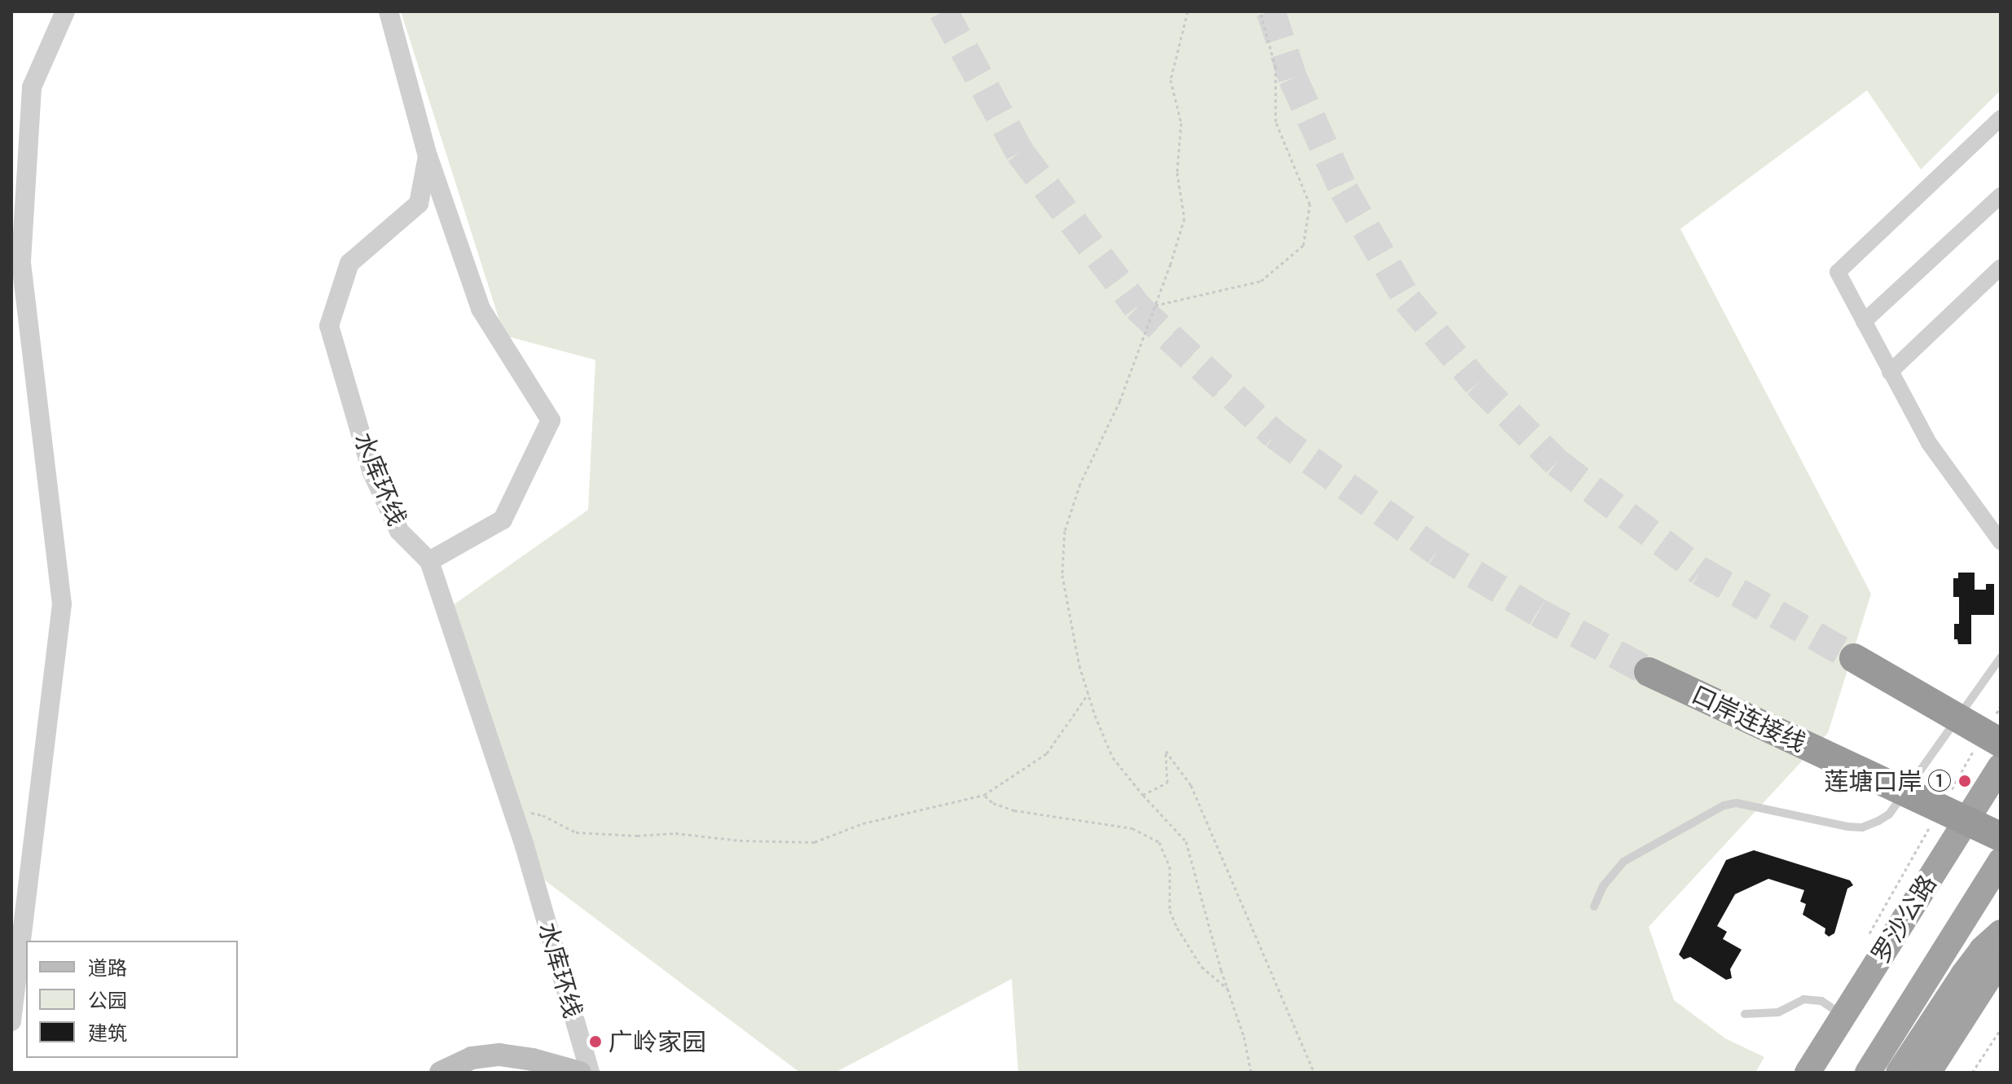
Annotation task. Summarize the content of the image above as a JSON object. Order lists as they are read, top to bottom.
{
  "streets": {
    "highway": ["口岸连接线", "罗沙公路"],
    "street": ["水库环线"]
  },
  "places": ["莲塘口岸 ①", "广岭家园"],
  "legend": ["道路", "公园", "建筑"]
}
